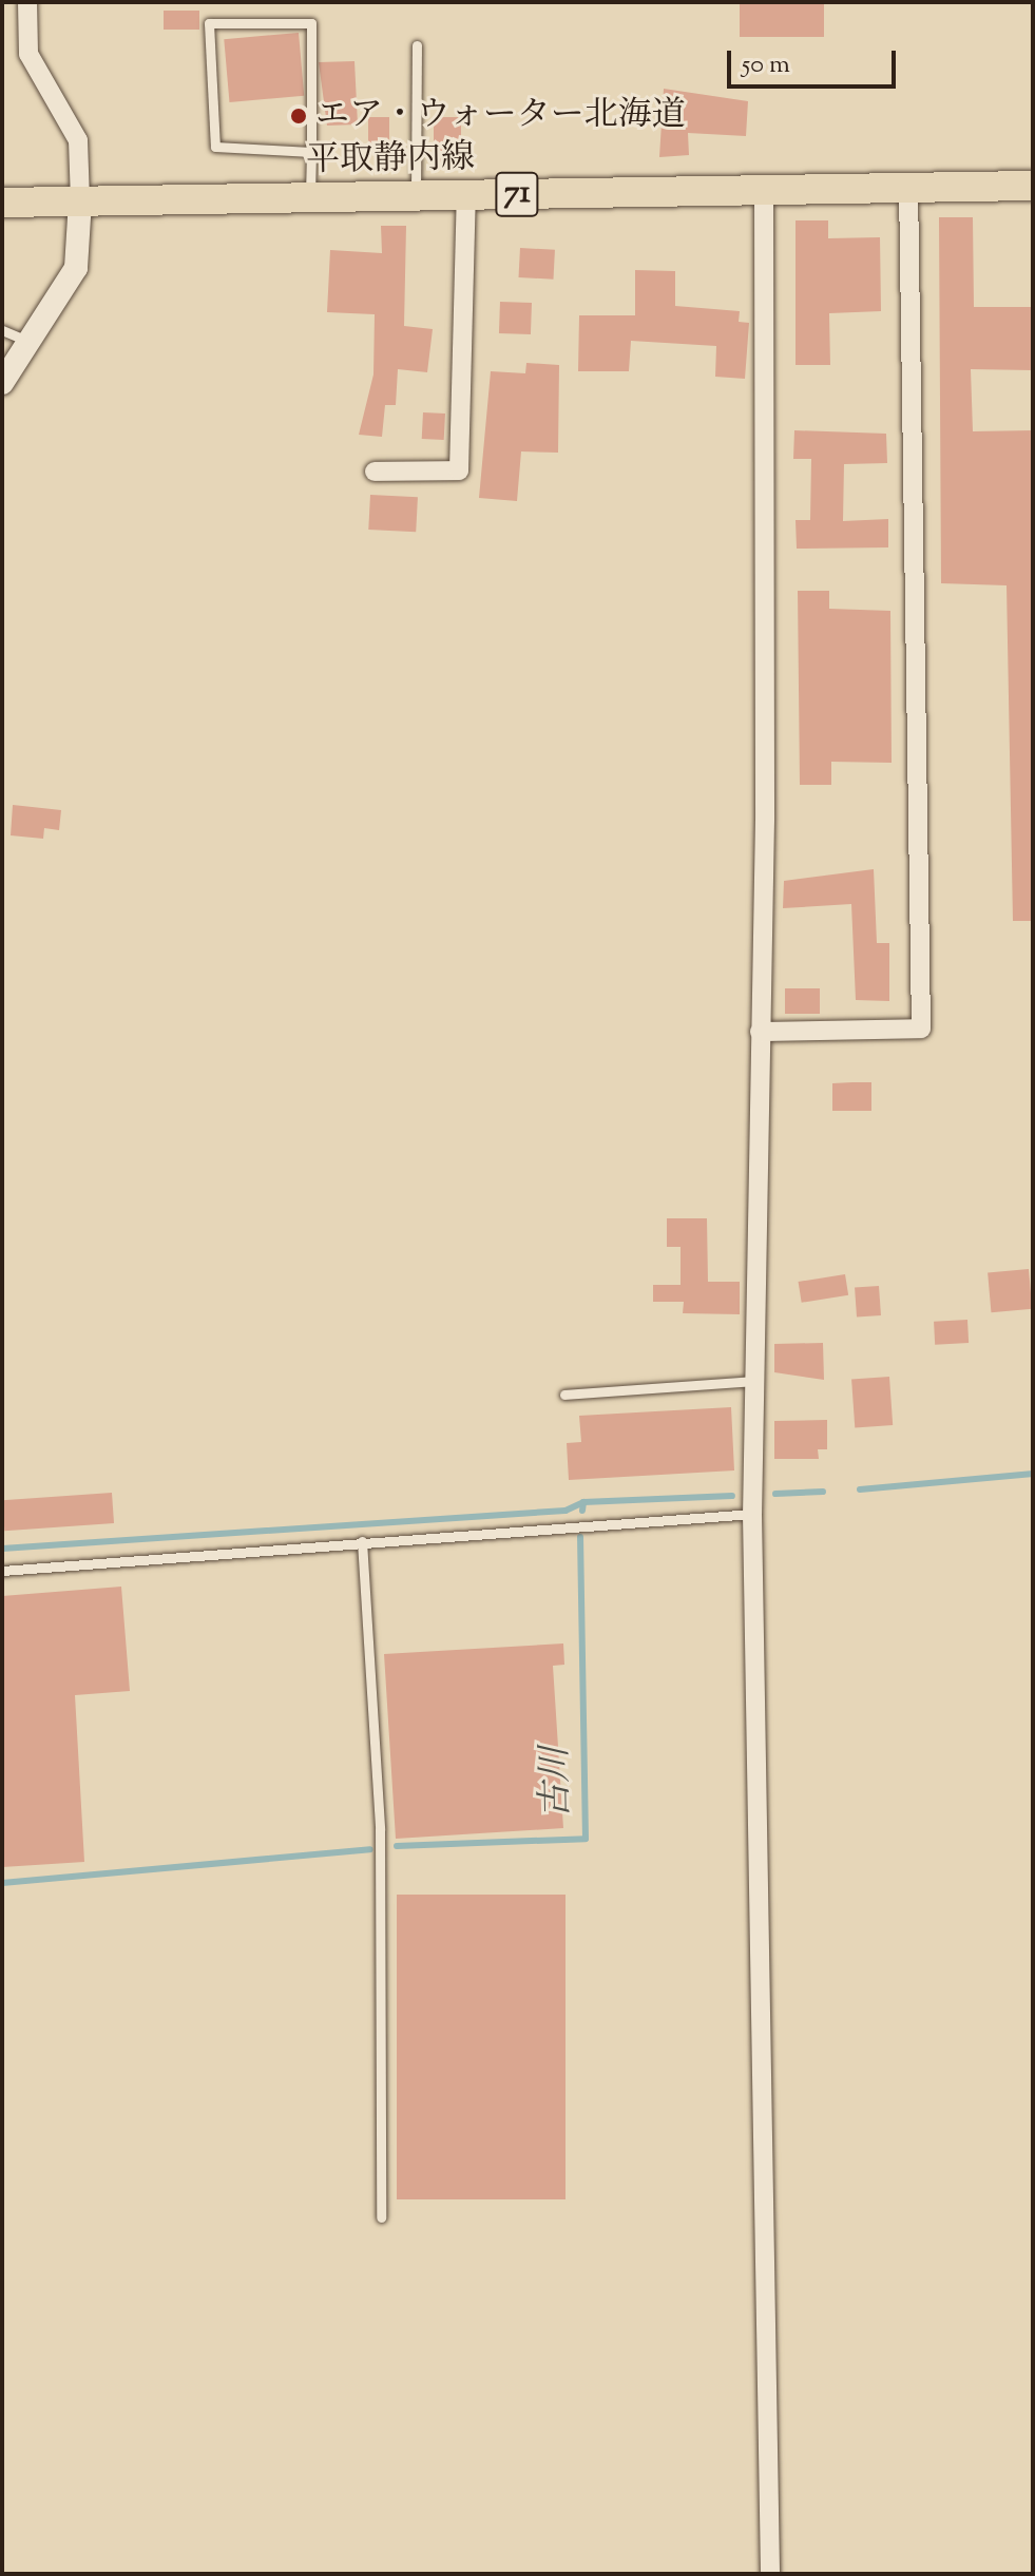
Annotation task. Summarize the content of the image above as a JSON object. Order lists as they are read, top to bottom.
{
  "streets": {
    "main road": ["平取静内線", "71"]
  },
  "water": ["古川"],
  "places": ["エア・ウォーター北海道"],
  "scale_bar": "50 m"
}
